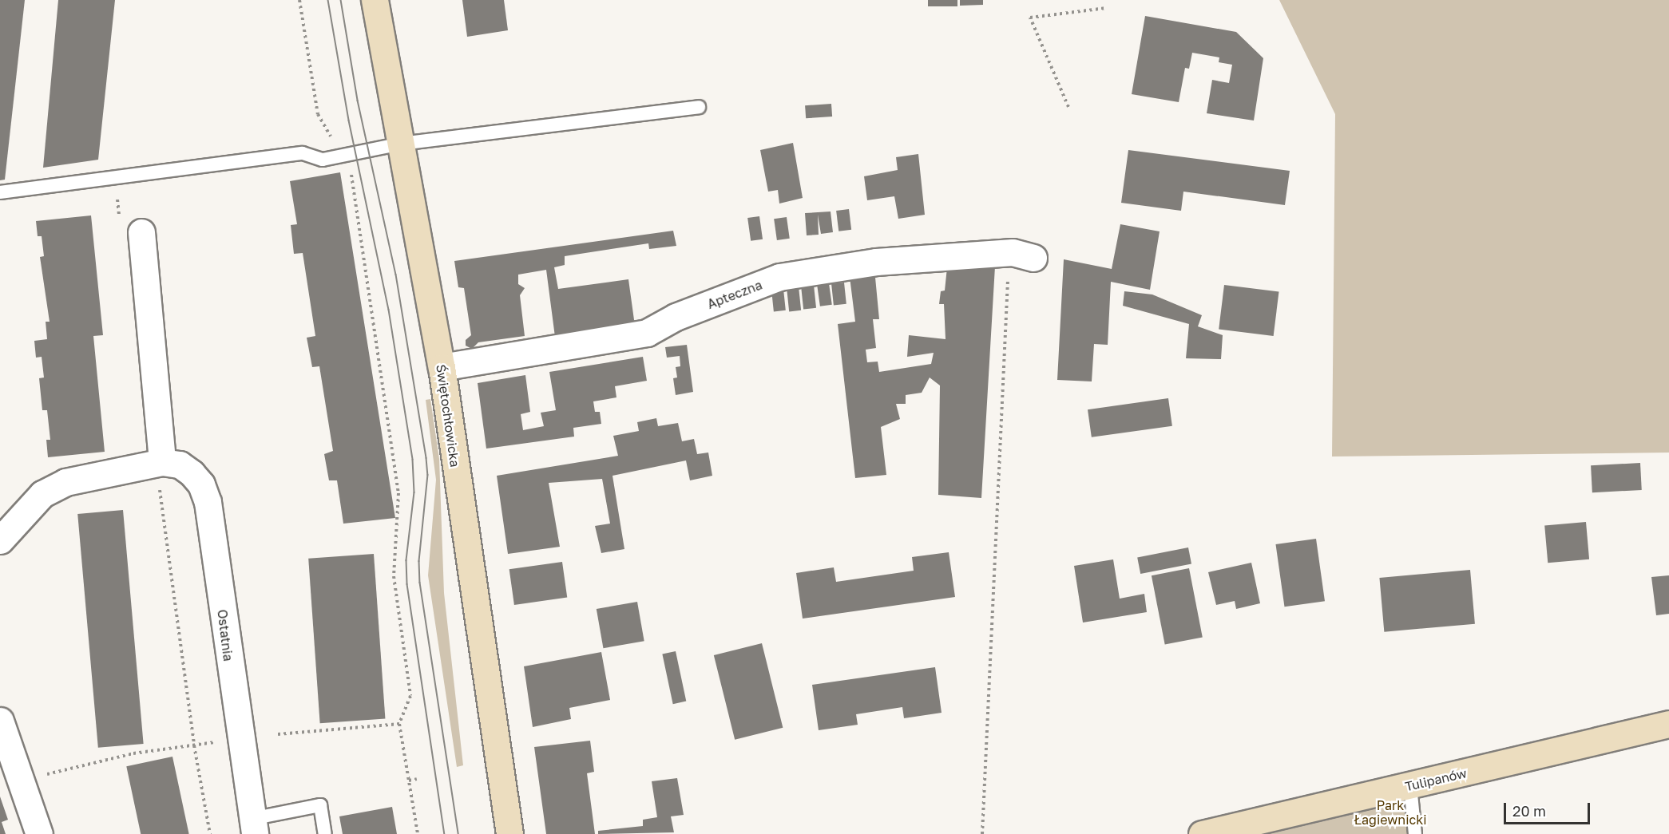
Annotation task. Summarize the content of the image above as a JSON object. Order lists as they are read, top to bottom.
{
  "streets": {
    "main road": ["Świętochłowicka", "Tulipanów"],
    "street": ["Apteczna", "Ostatnia"]
  },
  "crossings": [
    ["Apteczna", "Świętochłowicka"]
  ],
  "parks": ["Park Łagiewnicki"],
  "scale_bar": "20 m"
}
